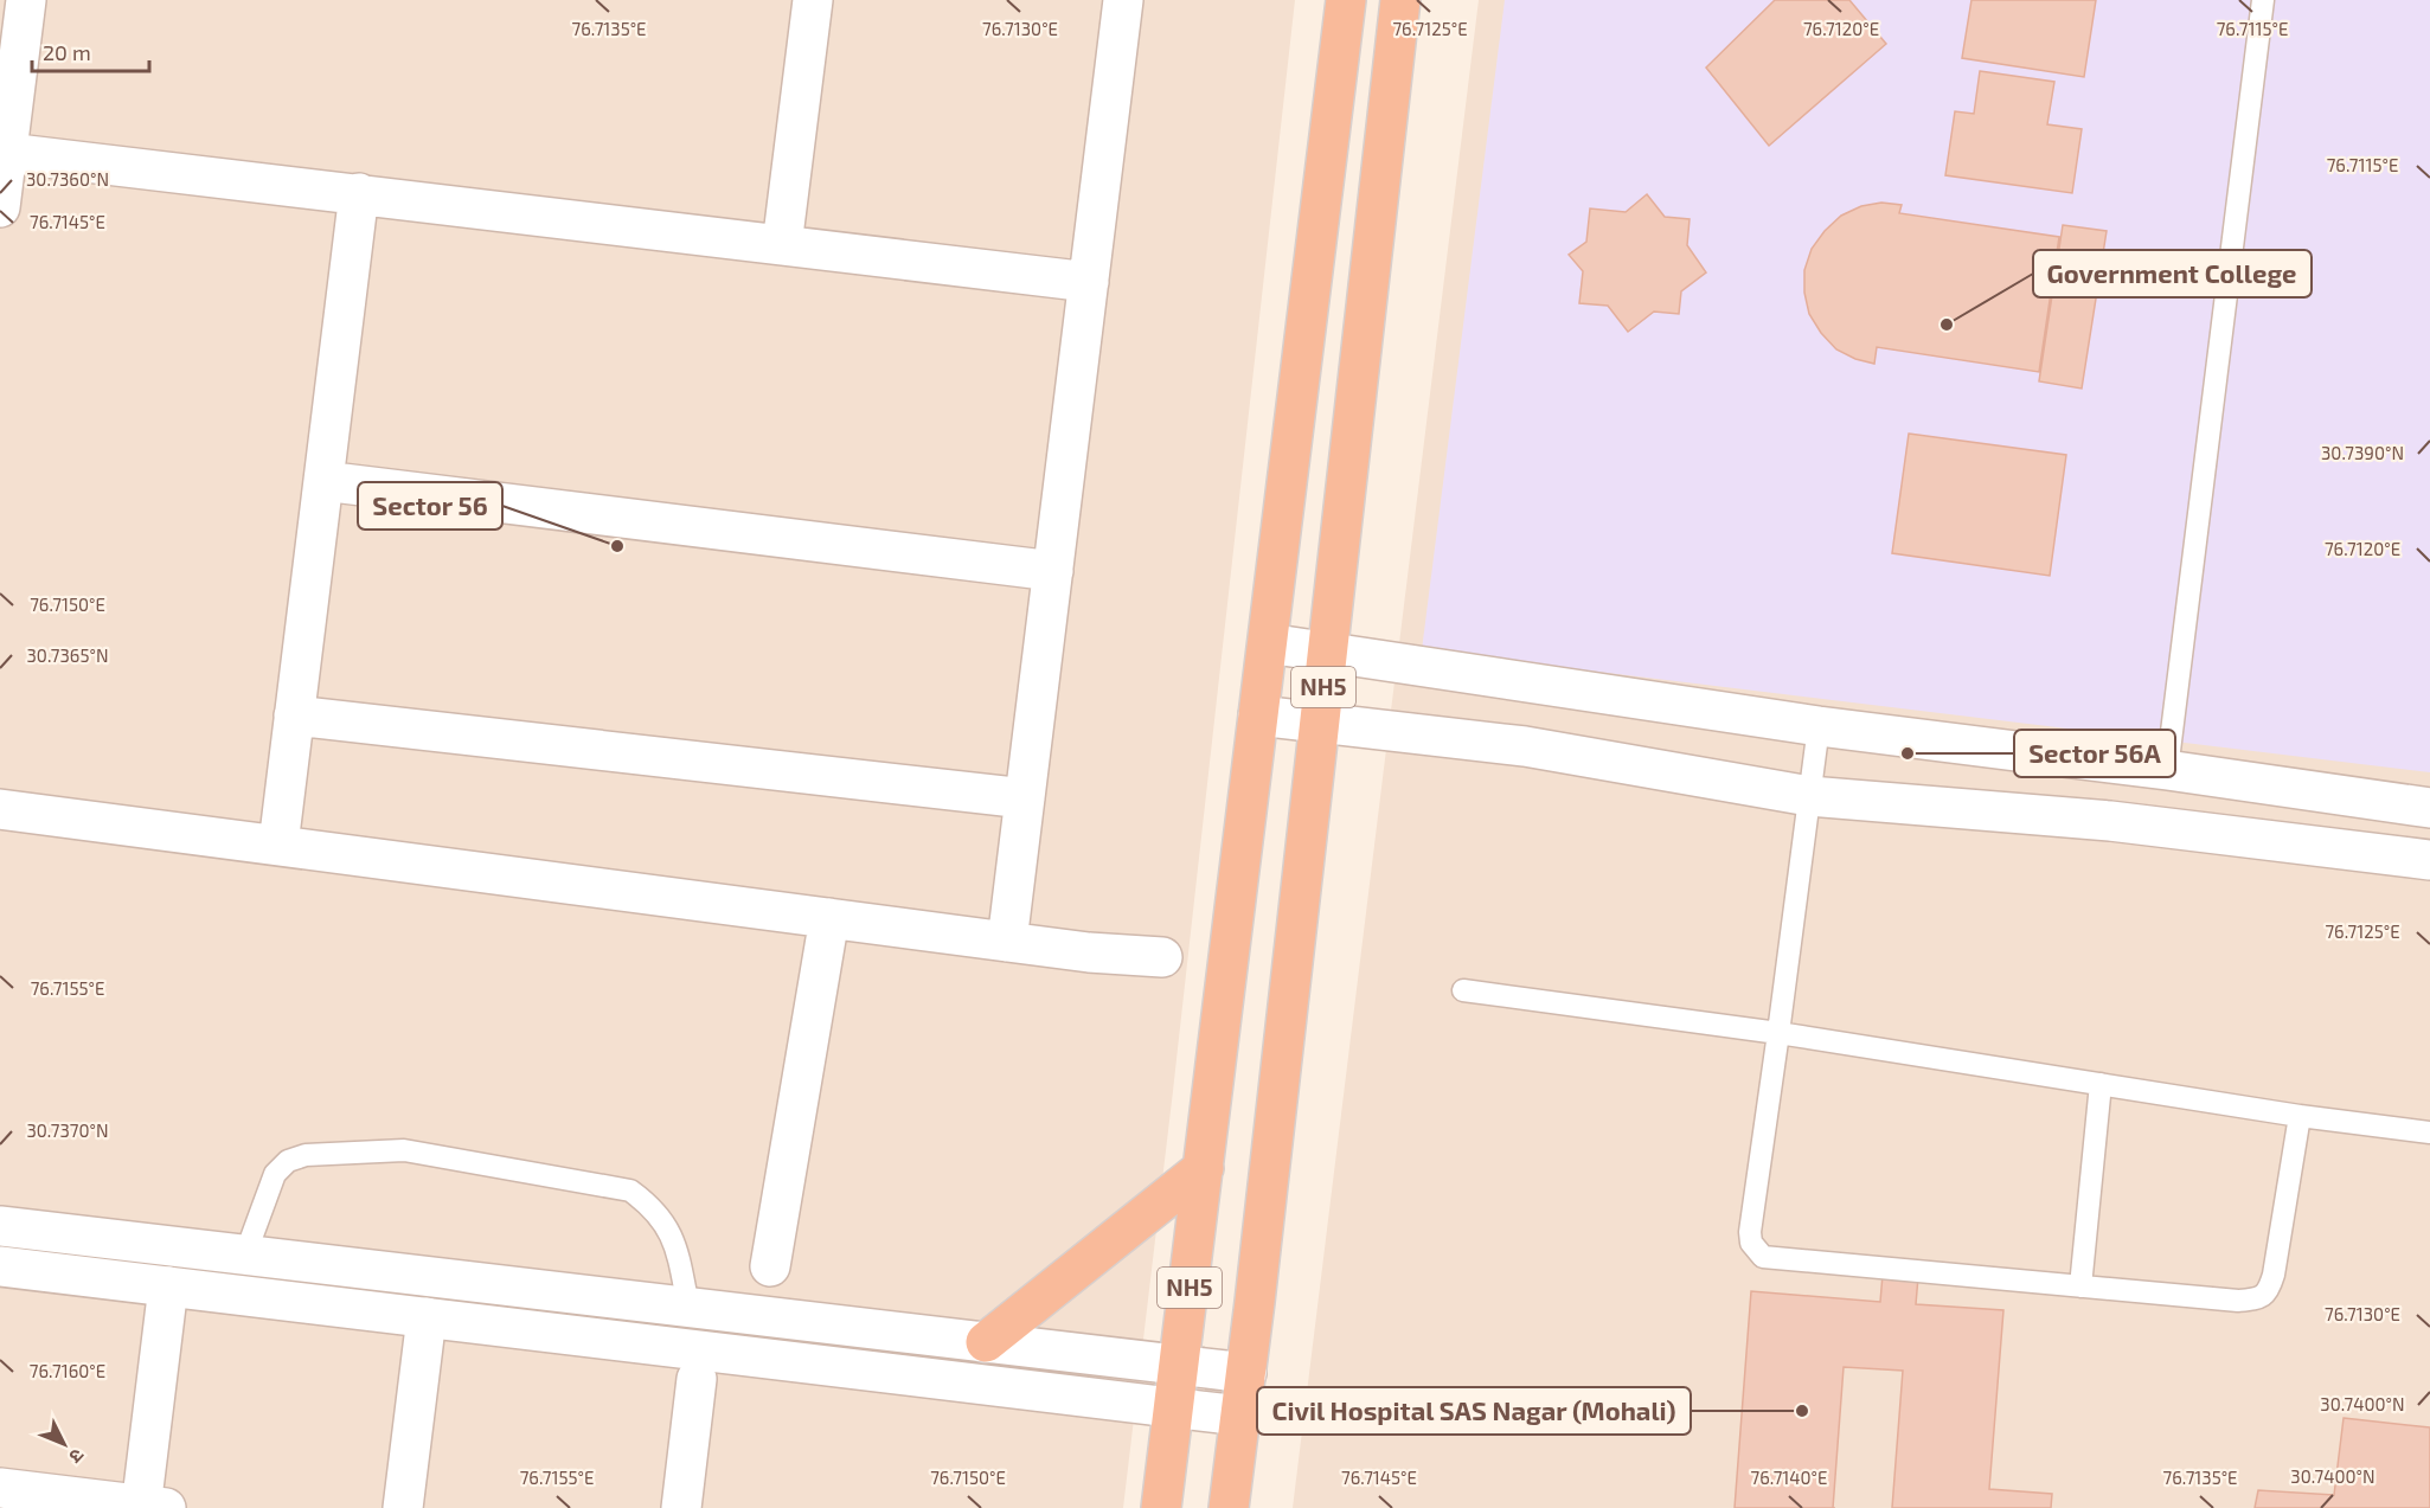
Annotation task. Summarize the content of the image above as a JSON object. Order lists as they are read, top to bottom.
{
  "streets": {
    "highway": ["NH5"]
  },
  "places": [
    "Government College",
    "Sector 56",
    "Sector 56A",
    "Civil Hospital SAS Nagar (Mohali)"
  ],
  "scale_bar": "20 m",
  "north": "bottom right",
  "coordinates": [
    "76.7135°E",
    "76.7130°E",
    "76.7125°E",
    "76.7120°E",
    "76.7115°E",
    "30.7360°N",
    "76.7145°E",
    "30.7390°N",
    "76.7150°E",
    "30.7365°N",
    "76.7155°E",
    "30.7370°N",
    "76.7160°E",
    "30.7400°N",
    "76.7140°E"
  ]
}
